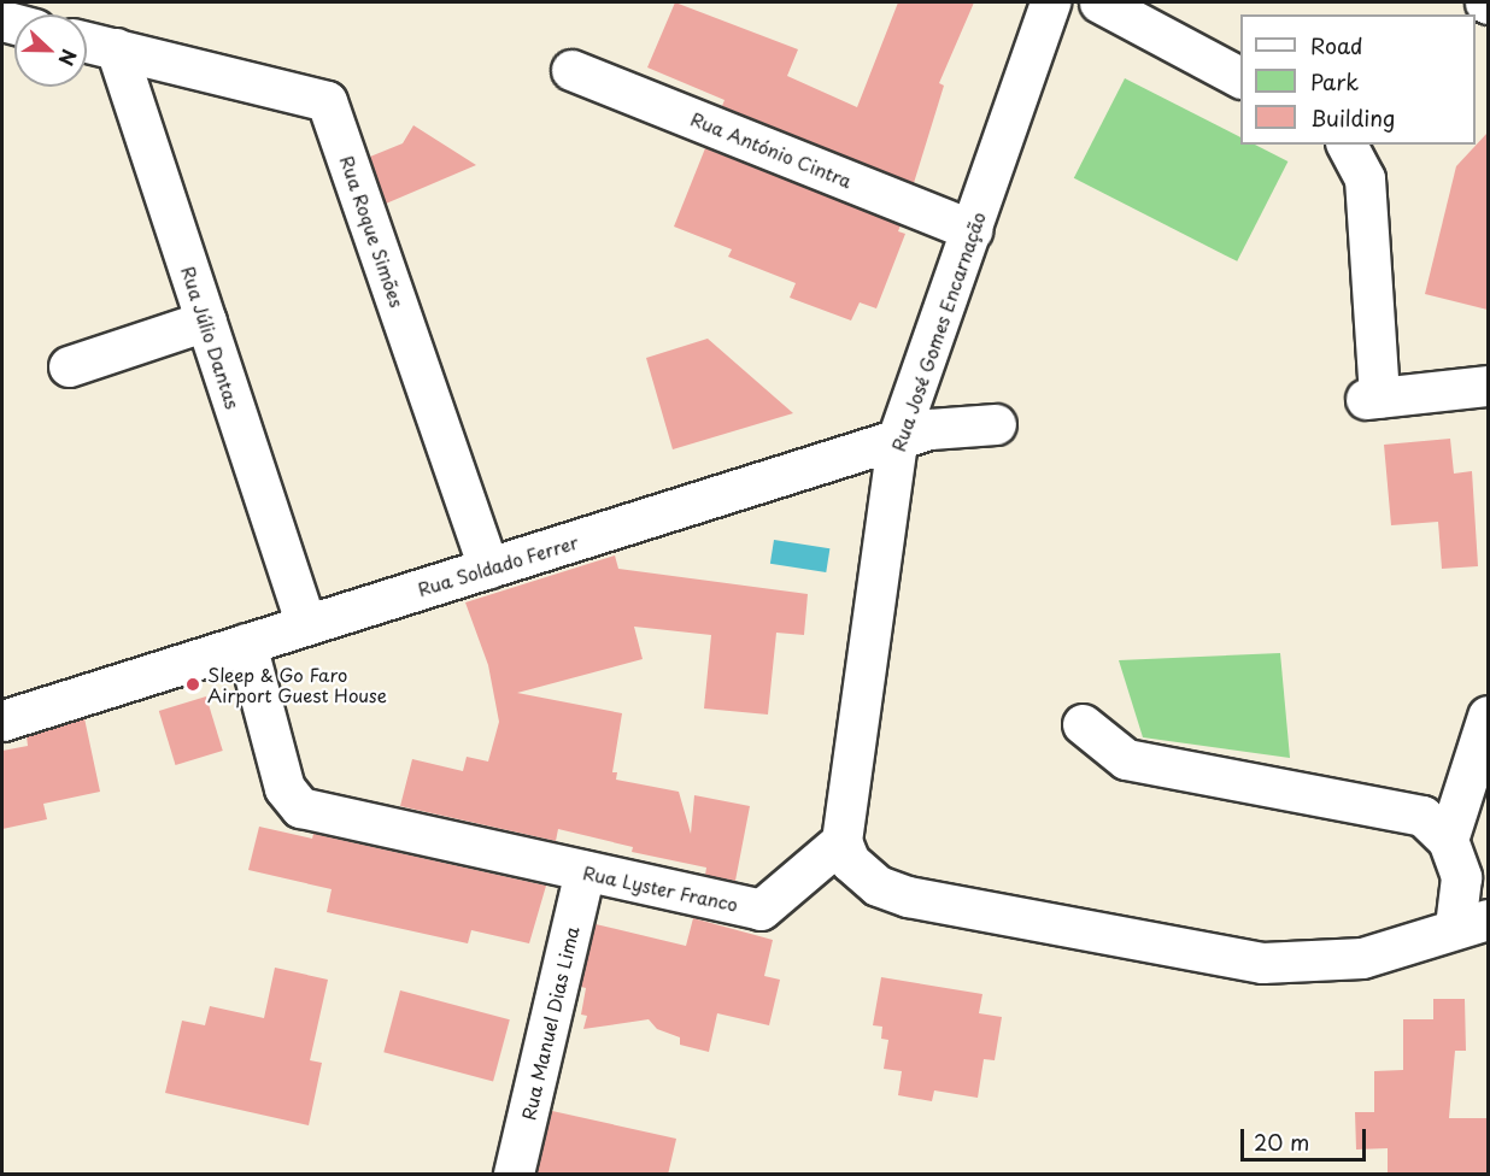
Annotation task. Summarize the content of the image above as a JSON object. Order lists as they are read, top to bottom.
{
  "streets": {
    "street": [
      "Rua António Cintra",
      "Rua Roque Simões",
      "Rua José Gomes Encarnação",
      "Rua Júlio Dantas",
      "Rua Soldado Ferrer",
      "Rua Lyster Franco",
      "Rua Manuel Dias Lima"
    ]
  },
  "crossings": [
    ["Rua António Cintra", "Rua José Gomes Encarnação"],
    ["Rua Roque Simões", "Rua Júlio Dantas"],
    ["Rua Roque Simões", "Rua Soldado Ferrer"],
    ["Rua José Gomes Encarnação", "Rua Soldado Ferrer"],
    ["Rua José Gomes Encarnação", "Rua Lyster Franco"],
    ["Rua Júlio Dantas", "Rua Soldado Ferrer"],
    ["Rua Soldado Ferrer", "Rua Lyster Franco"],
    ["Rua Lyster Franco", "Rua Manuel Dias Lima"]
  ],
  "places": ["Sleep & Go Faro Airport Guest House"],
  "legend": ["Road", "Park", "Building"],
  "scale_bar": "20 m",
  "north": "right"
}
